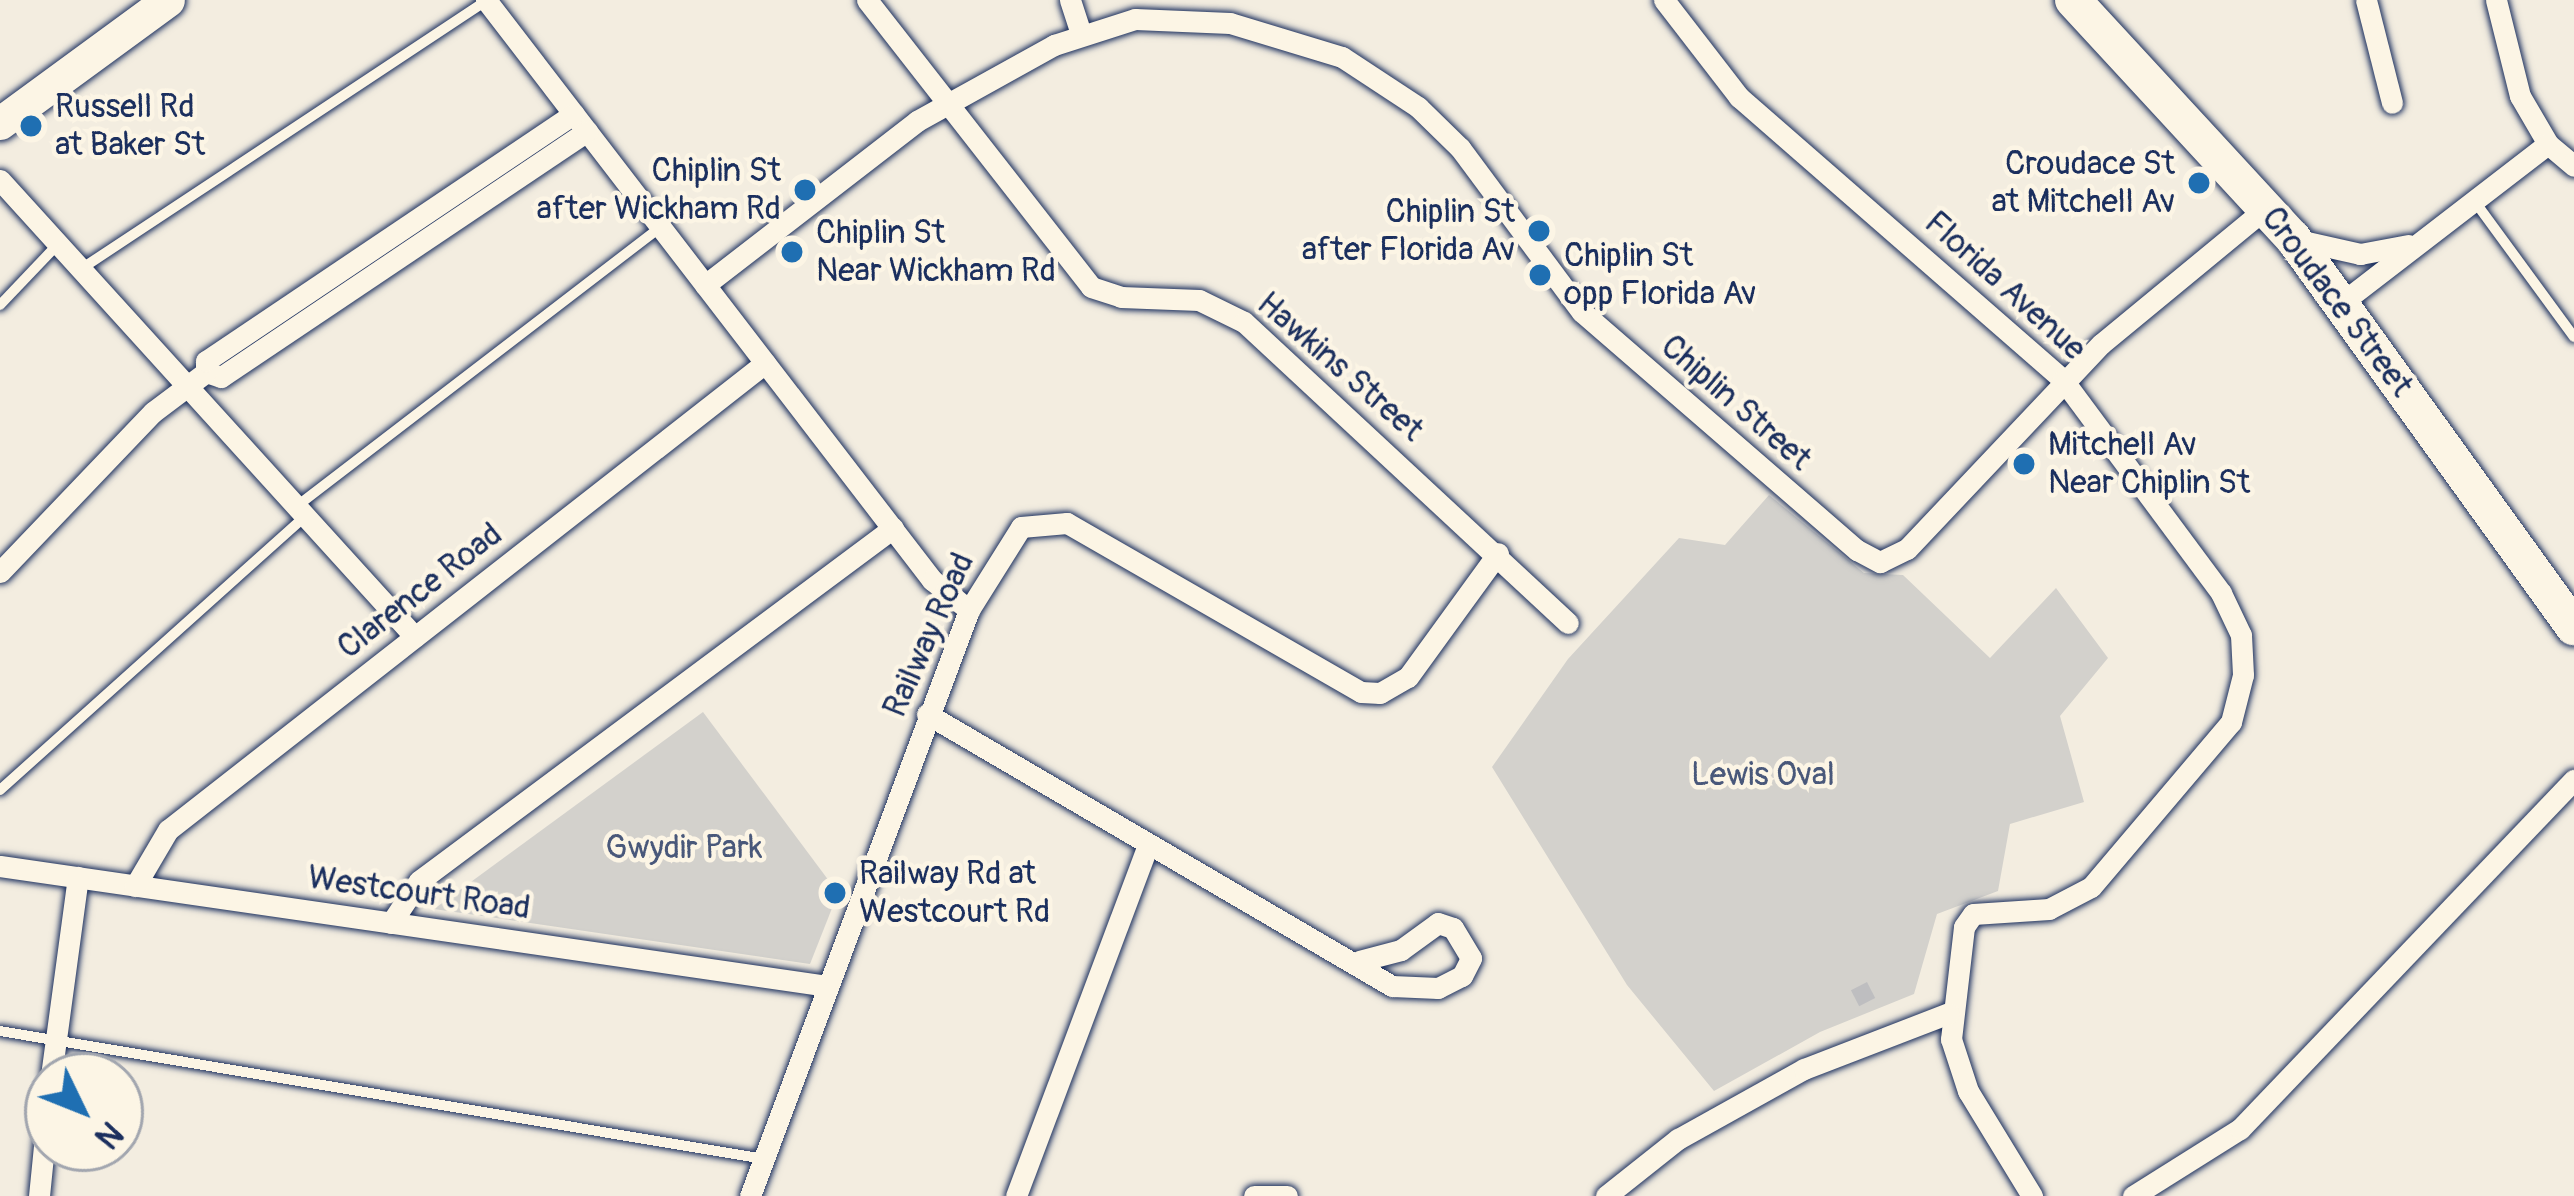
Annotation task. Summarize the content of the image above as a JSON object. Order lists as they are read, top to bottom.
{
  "streets": {
    "highway": ["Croudace Street"],
    "street": [
      "Florida Avenue",
      "Hawkins Street",
      "Chiplin Street",
      "Clarence Road",
      "Railway Road",
      "Westcourt Road"
    ]
  },
  "crossings": [
    ["Florida Avenue", "Chiplin Street"],
    ["Hawkins Street", "Chiplin Street"],
    ["Hawkins Street", "Railway Road"],
    ["Clarence Road", "Westcourt Road"],
    ["Railway Road", "Westcourt Road"]
  ],
  "parks": ["Lewis Oval", "Gwydir Park"],
  "places": [
    "Russell Rd at Baker St",
    "Croudace St at Mitchell Av",
    "Chiplin St after Wickham Rd",
    "Chiplin St after Florida Av",
    "Chiplin St Near Wickham Rd",
    "Chiplin St opp Florida Av",
    "Mitchell Av Near Chiplin St",
    "Railway Rd at Westcourt Rd"
  ],
  "north": "bottom right"
}
